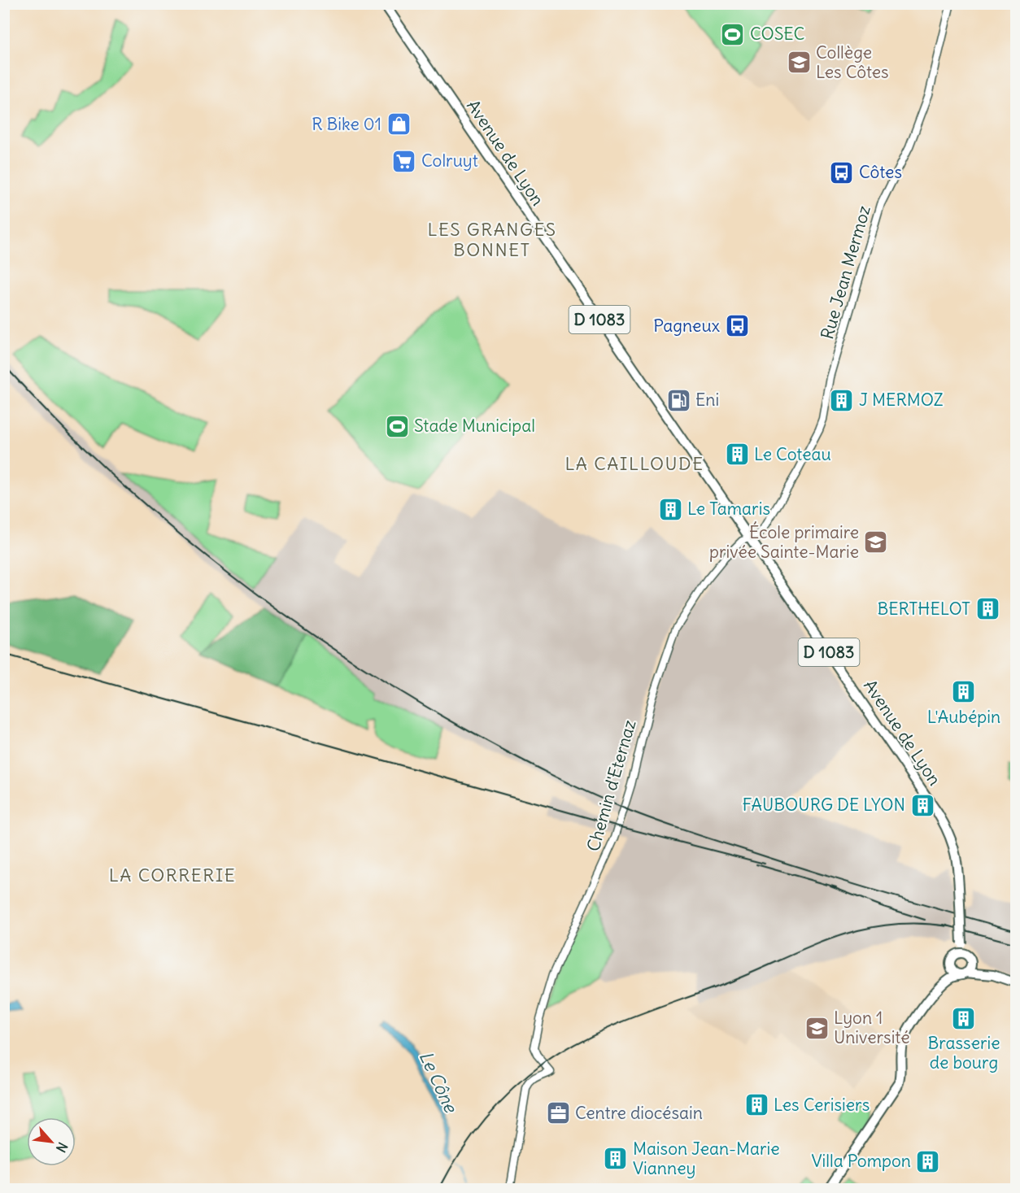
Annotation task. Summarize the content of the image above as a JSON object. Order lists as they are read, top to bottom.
{
  "streets": {
    "main road": ["Avenue de Lyon", "D 1083"],
    "street": ["Rue Jean Mermoz", "Chemin d'Eternaz"]
  },
  "crossings": [
    ["Avenue de Lyon", "Rue Jean Mermoz"],
    ["Avenue de Lyon", "Chemin d'Eternaz"],
    ["Rue Jean Mermoz", "Chemin d'Eternaz"]
  ],
  "districts": ["LES GRANGES BONNET", "LA CAILLOUDE", "LA CORRERIE"],
  "water": ["Le Cône"],
  "places": {
    "sports": ["COSEC", "Stade Municipal"],
    "school or university": ["Collège Les Côtes", "École primaire privée Sainte-Marie", "Lyon 1 Université"],
    "shop": ["R Bike 01"],
    "supermarket": ["Colruyt"],
    "bus stop": ["Côtes", "Pagneux"],
    "fuel station": ["Eni"],
    "building": [
      "J MERMOZ",
      "Le Coteau",
      "Le Tamaris",
      "BERTHELOT",
      "L'Aubépin",
      "FAUBOURG DE LYON",
      "Brasserie de bourg",
      "Les Cerisiers",
      "Maison Jean-Marie Vianney",
      "Villa Pompon"
    ],
    "office": ["Centre diocésain"]
  },
  "north": "bottom right"
}
